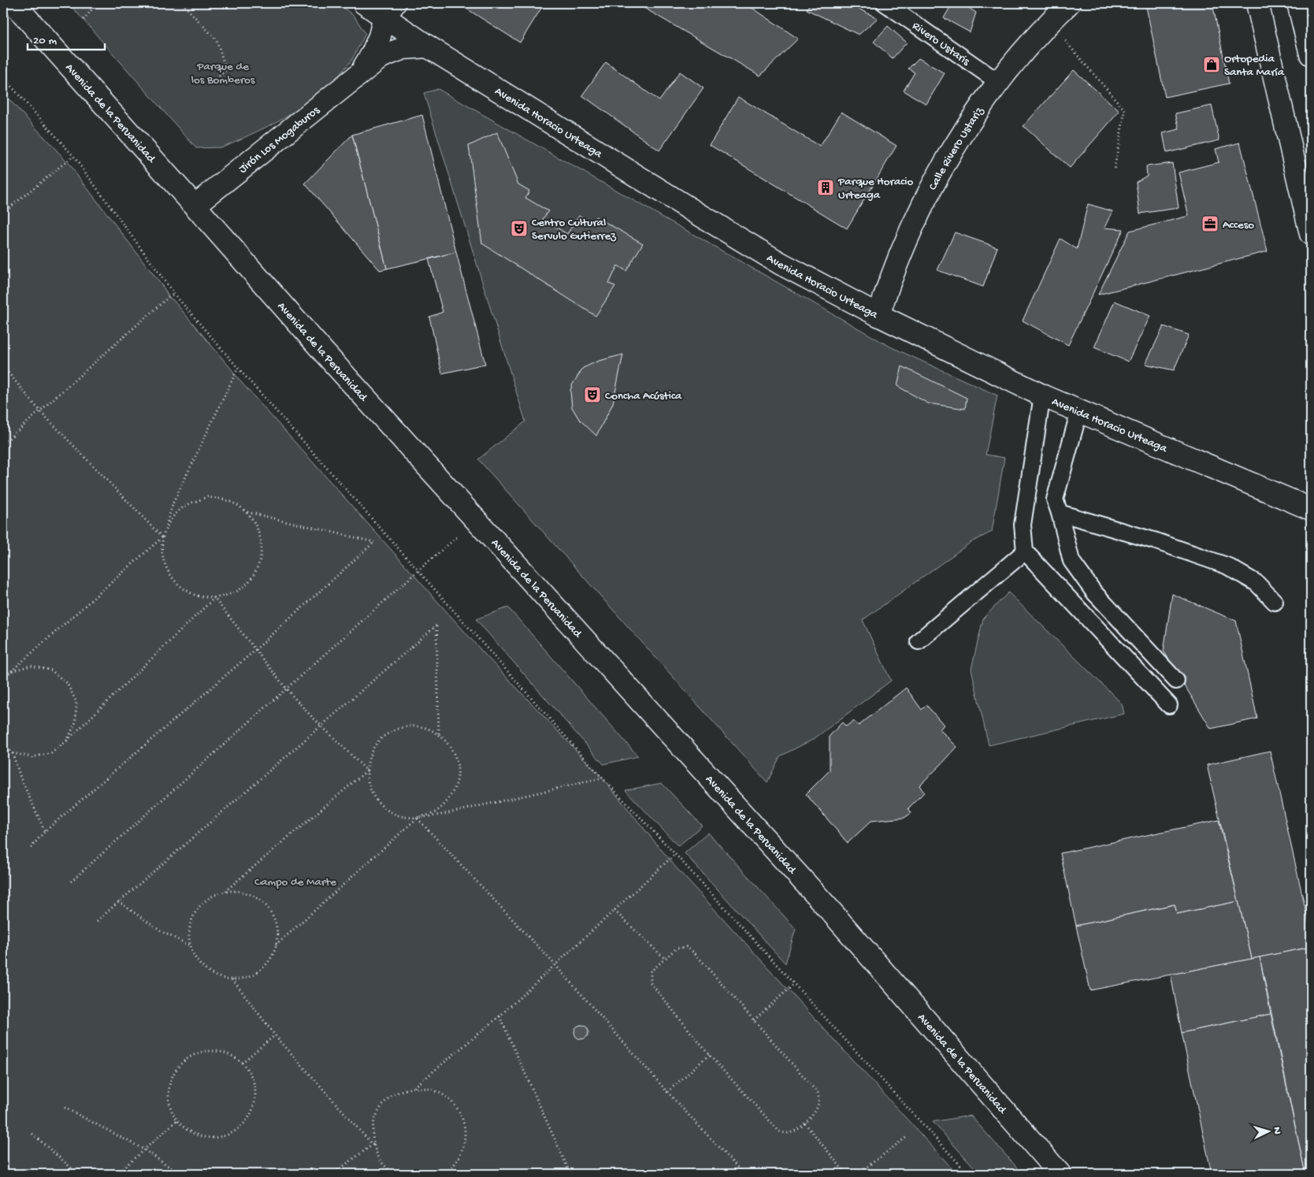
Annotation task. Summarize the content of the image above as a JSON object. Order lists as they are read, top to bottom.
{
  "streets": {
    "street": [
      "Avenida de la Peruanidad",
      "Avenida Horacio Urteaga",
      "Jirón Los Mogaburos",
      "Calle Rivero Ustariz"
    ],
    "lane": ["Rivero Ustaris"]
  },
  "crossings": [
    ["Rivero Ustaris", "Calle Rivero Ustariz"],
    ["Avenida de la Peruanidad", "Jirón Los Mogaburos"],
    ["Avenida Horacio Urteaga", "Jirón Los Mogaburos"],
    ["Avenida Horacio Urteaga", "Calle Rivero Ustariz"]
  ],
  "parks": ["Parque de los Bomberos", "Campo de Marte"],
  "places": {
    "shop": ["Ortopedia Santa María"],
    "building": ["Parque Horacio Urteaga"],
    "office": ["Acceso"],
    "theatre": ["Centro Cultural Servulo Gutierrez", "Concha Acústica"]
  },
  "scale_bar": "20 m",
  "north": "right"
}
